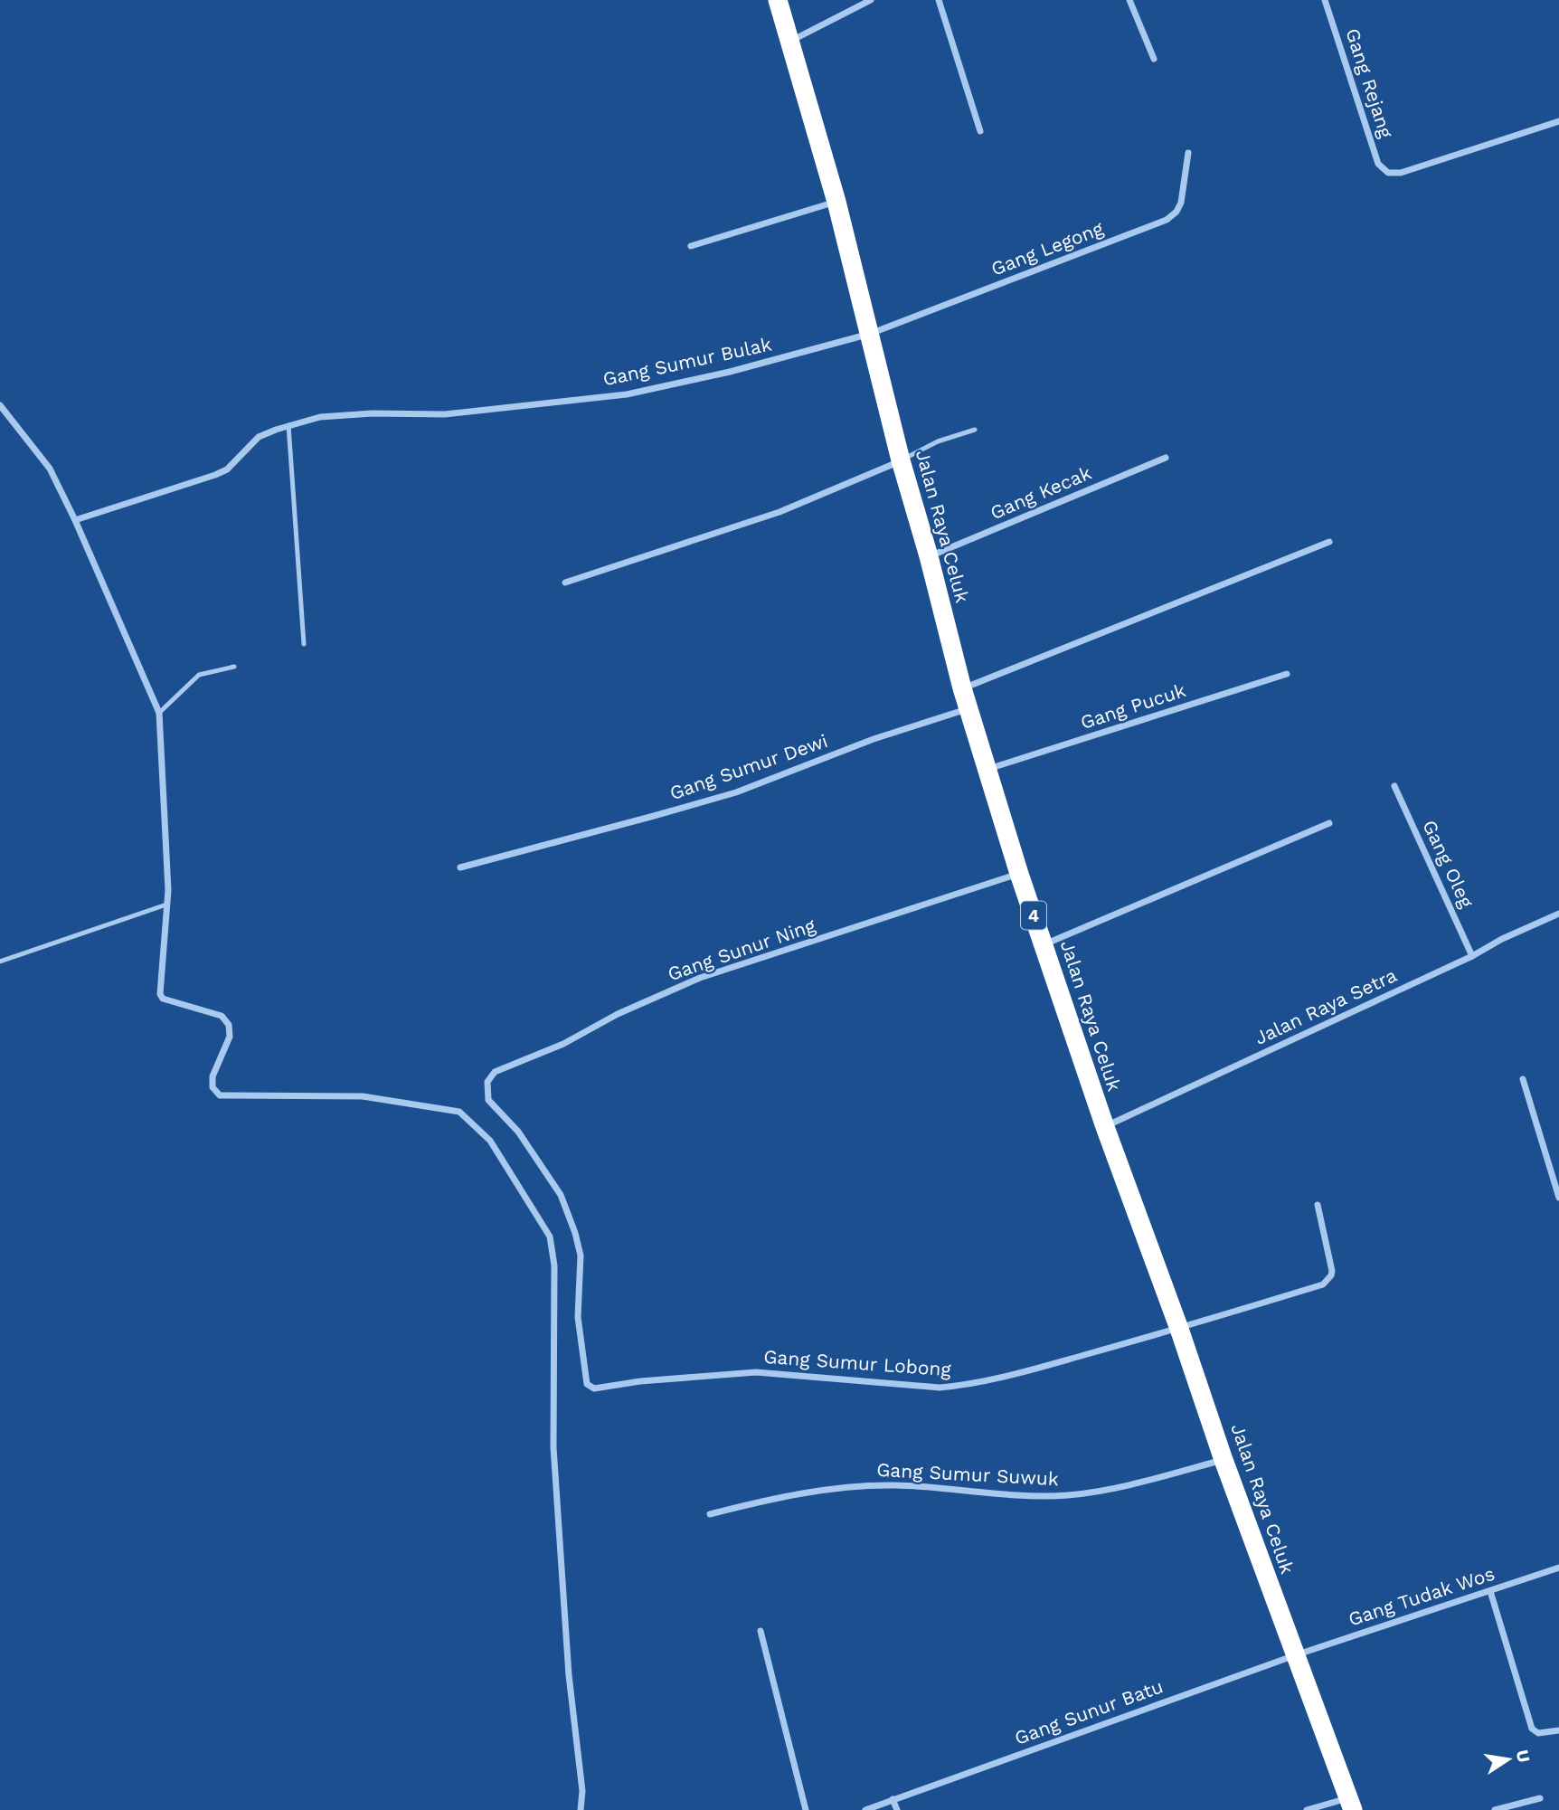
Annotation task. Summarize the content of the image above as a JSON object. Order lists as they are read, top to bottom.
{
  "streets": {
    "highway": ["Jalan Raya Celuk", "4"],
    "street": [
      "Gang Rejang",
      "Gang Legong",
      "Gang Sumur Bulak",
      "Gang Kecak",
      "Gang Pucuk",
      "Gang Sumur Dewi",
      "Gang Oleg",
      "Gang Sunur Ning",
      "Jalan Raya Setra",
      "Gang Sumur Lobong",
      "Gang Sumur Suwuk",
      "Gang Tudak Wos",
      "Gang Sunur Batu"
    ]
  },
  "crossings": [
    ["Gang Legong", "Gang Sumur Bulak"],
    ["Gang Legong", "Jalan Raya Celuk"],
    ["Gang Sumur Bulak", "Jalan Raya Celuk"],
    ["Gang Kecak", "Jalan Raya Celuk"],
    ["Jalan Raya Celuk", "Gang Pucuk"],
    ["Jalan Raya Celuk", "Gang Sumur Dewi"],
    ["Jalan Raya Celuk", "Gang Sunur Ning"],
    ["Jalan Raya Celuk", "Jalan Raya Setra"],
    ["Jalan Raya Celuk", "Gang Sumur Lobong"],
    ["Jalan Raya Celuk", "Gang Sumur Suwuk"],
    ["Jalan Raya Celuk", "Gang Tudak Wos"],
    ["Jalan Raya Celuk", "Gang Sunur Batu"],
    ["Gang Oleg", "Jalan Raya Setra"],
    ["Gang Sunur Ning", "Gang Sumur Lobong"],
    ["Gang Tudak Wos", "Gang Sunur Batu"]
  ],
  "north": "right"
}
